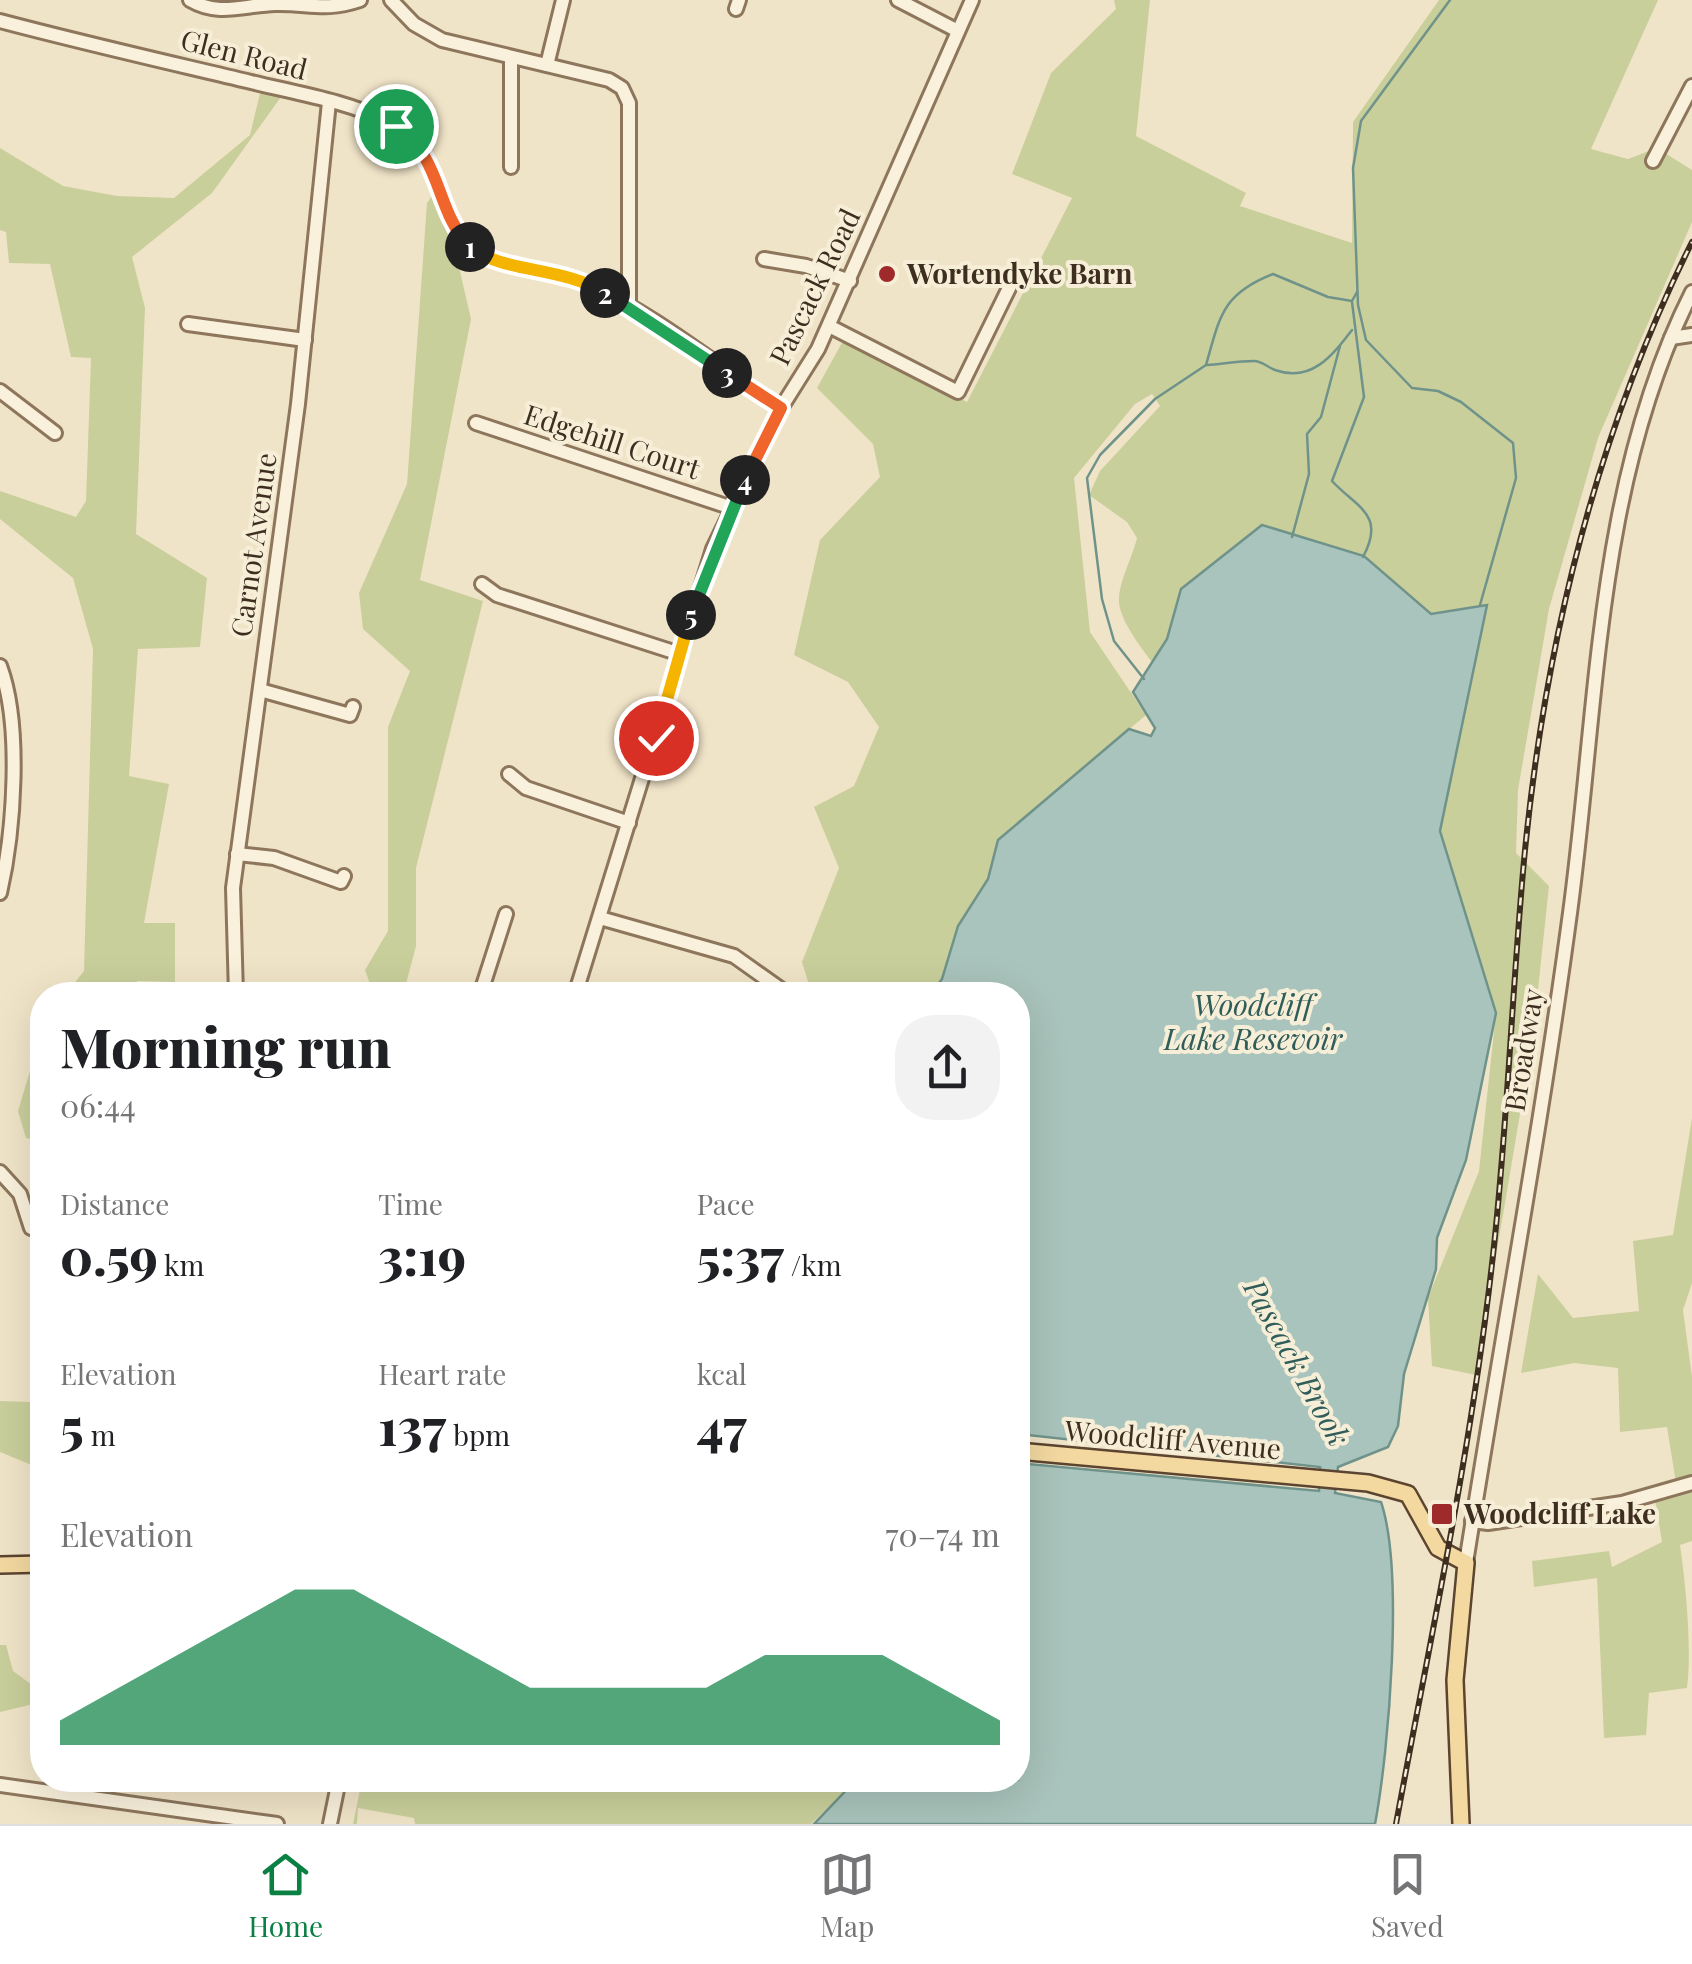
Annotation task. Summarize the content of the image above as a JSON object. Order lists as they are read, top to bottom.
{
  "streets": {
    "main road": ["Broadway", "Woodcliff Avenue"],
    "street": [
      "Glen Road",
      "Pascack Road",
      "Edgehill Court",
      "Carnot Avenue"
    ]
  },
  "crossings": [
    ["Glen Road", "Pascack Road"],
    ["Glen Road", "Carnot Avenue"],
    ["Pascack Road", "Edgehill Court"],
    ["Broadway", "Woodcliff Avenue"]
  ],
  "water": ["Woodcliff Lake Resevoir", "Pascack Brook"],
  "places": {
    "other": ["Wortendyke Barn"],
    "transit": ["Woodcliff Lake"]
  },
  "page": {
    "pins": [
      "1",
      "2",
      "3",
      "4",
      "5"
    ],
    "heading": ["Morning run", "06:44"],
    "stats": [
      ["Distance", "0.59 km"],
      ["Time", "3:19"],
      ["Pace", "5:37 /km"],
      ["Elevation", "5 m"],
      ["Heart rate", "137 bpm"],
      ["kcal", "47"]
    ],
    "chart": ["Elevation", "70–74 m"],
    "tabs": ["Home", "Map", "Saved"]
  }
}
